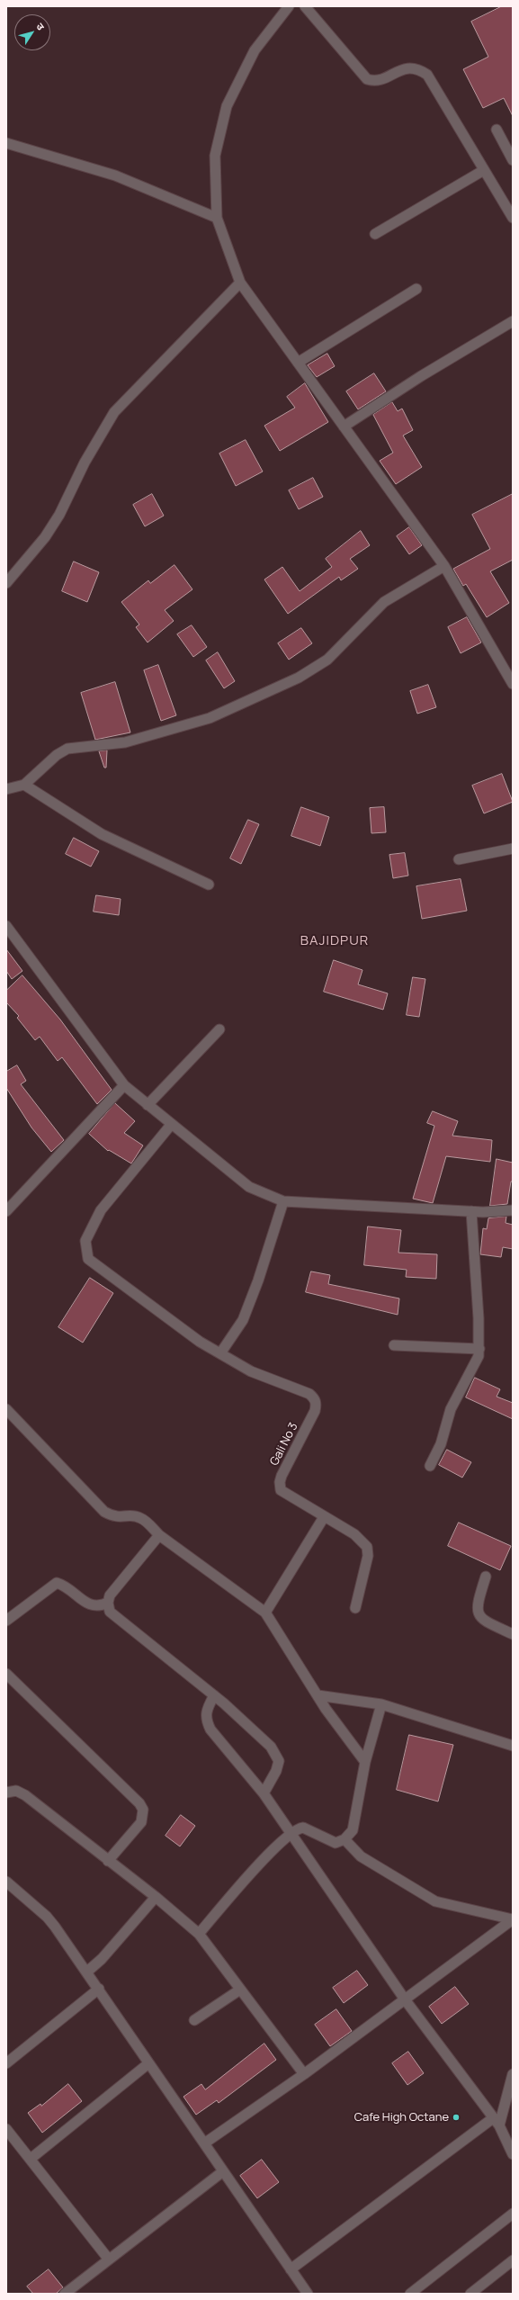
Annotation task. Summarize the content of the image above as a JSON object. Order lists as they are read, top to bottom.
{
  "streets": {
    "street": ["Gali No 3"]
  },
  "districts": ["BAJIDPUR"],
  "places": ["Cafe High Octane"],
  "north": "top right"
}
